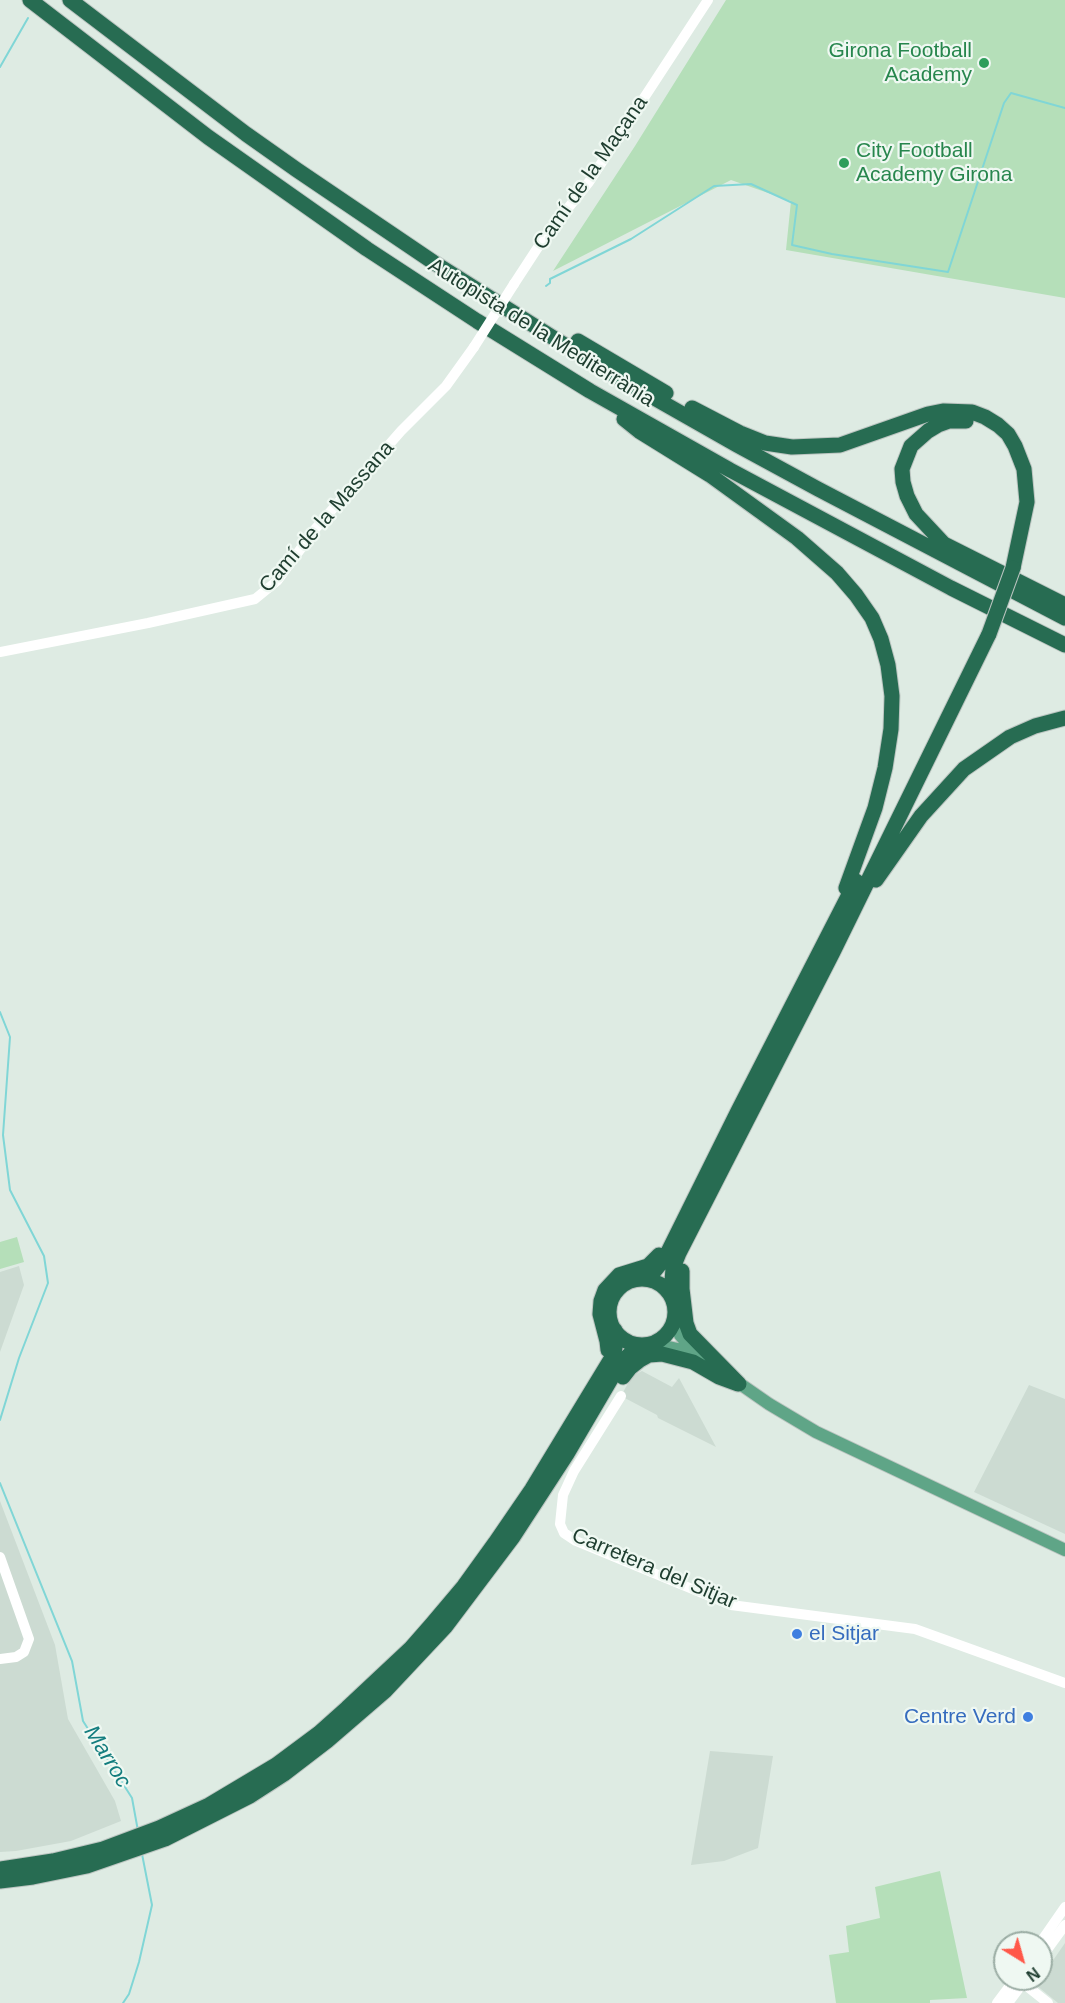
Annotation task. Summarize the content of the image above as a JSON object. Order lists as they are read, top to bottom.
{
  "streets": {
    "highway": ["Autopista de la Mediterrània"],
    "street": ["Camí de la Maçana", "Camí de la Massana", "Carretera del Sitjar"]
  },
  "crossings": [
    ["Camí de la Maçana", "Camí de la Massana"]
  ],
  "water": ["Marroc"],
  "places": [
    "Girona Football Academy",
    "City Football Academy Girona",
    "el Sitjar",
    "Centre Verd"
  ],
  "north": "bottom right"
}
